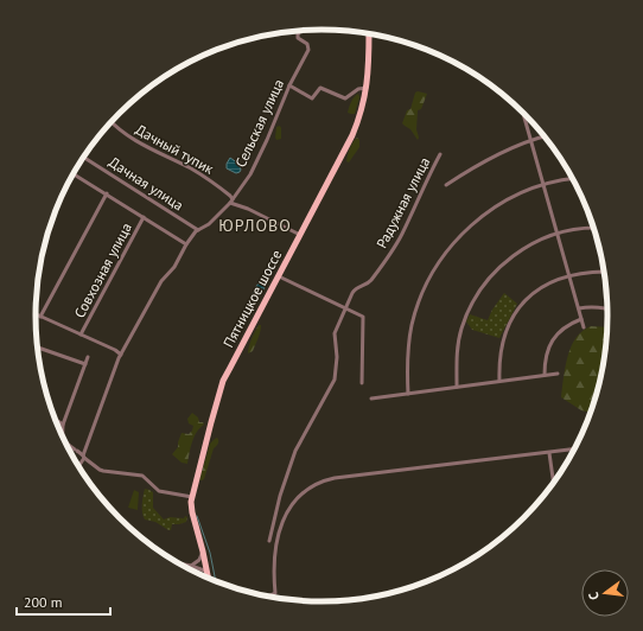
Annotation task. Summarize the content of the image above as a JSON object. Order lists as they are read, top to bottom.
{
  "streets": {
    "main road": ["Пятницкое шоссе"],
    "street": [
      "Сельская улица",
      "Дачный тупик",
      "Дачная улица",
      "Радужная улица",
      "Совхозная улица"
    ]
  },
  "crossings": [
    ["Сельская улица", "Дачный тупик"],
    ["Сельская улица", "Дачная улица"],
    ["Дачный тупик", "Пятницкое шоссе"]
  ],
  "districts": ["ЮРЛОВО"],
  "scale_bar": "200 m",
  "north": "left"
}
